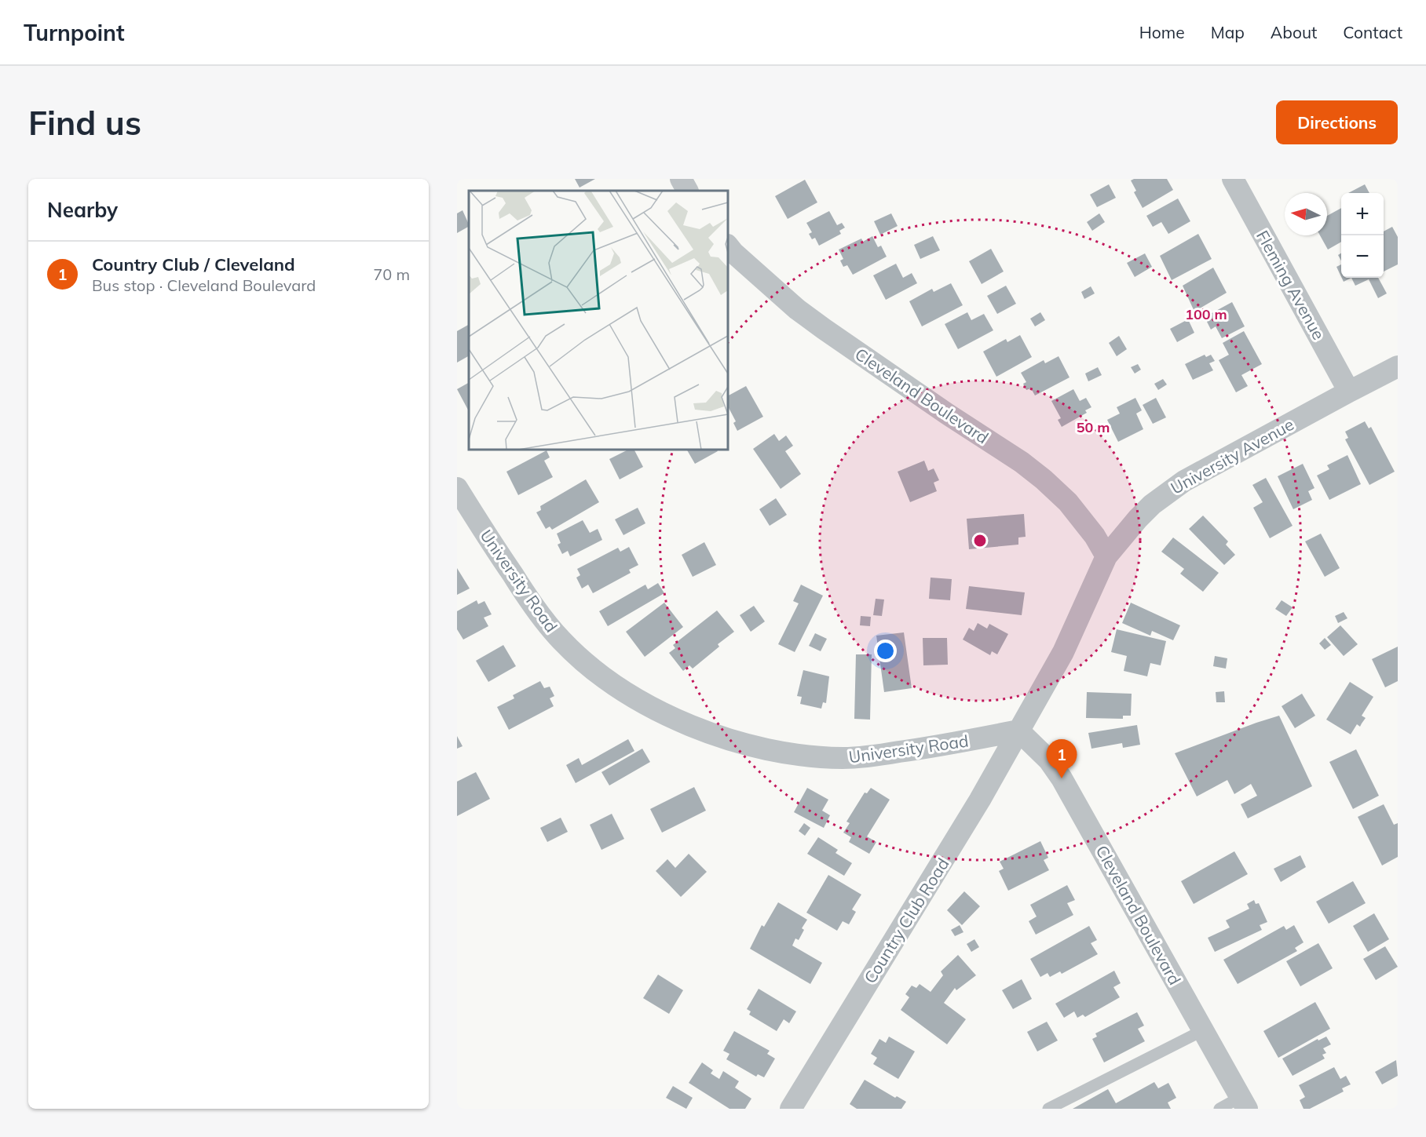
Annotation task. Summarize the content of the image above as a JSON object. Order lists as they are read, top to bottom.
{
  "streets": {
    "street": [
      "Fleming Avenue",
      "Cleveland Boulevard",
      "University Avenue",
      "University Road",
      "Country Club Road"
    ]
  },
  "crossings": [
    ["Fleming Avenue", "University Avenue"],
    ["Cleveland Boulevard", "University Avenue"],
    ["Cleveland Boulevard", "University Road"],
    ["Cleveland Boulevard", "Country Club Road"],
    ["University Avenue", "University Road"],
    ["University Avenue", "Country Club Road"],
    ["University Road", "Country Club Road"]
  ],
  "north": "left",
  "page": {
    "header": "Turnpoint",
    "nav": [
      "Home",
      "Map",
      "About",
      "Contact"
    ],
    "buttons": "Directions",
    "title": "Find us",
    "heading": "Nearby",
    "map_buttons": ["+", "−"],
    "list": [
      {
        "mark": "1",
        "name": "Country Club / Cleveland",
        "note": "Bus stop · Cleveland Boulevard",
        "value": "70 m"
      }
    ],
    "pins": "1"
  },
  "rings": ["100 m", "50 m"]
}
